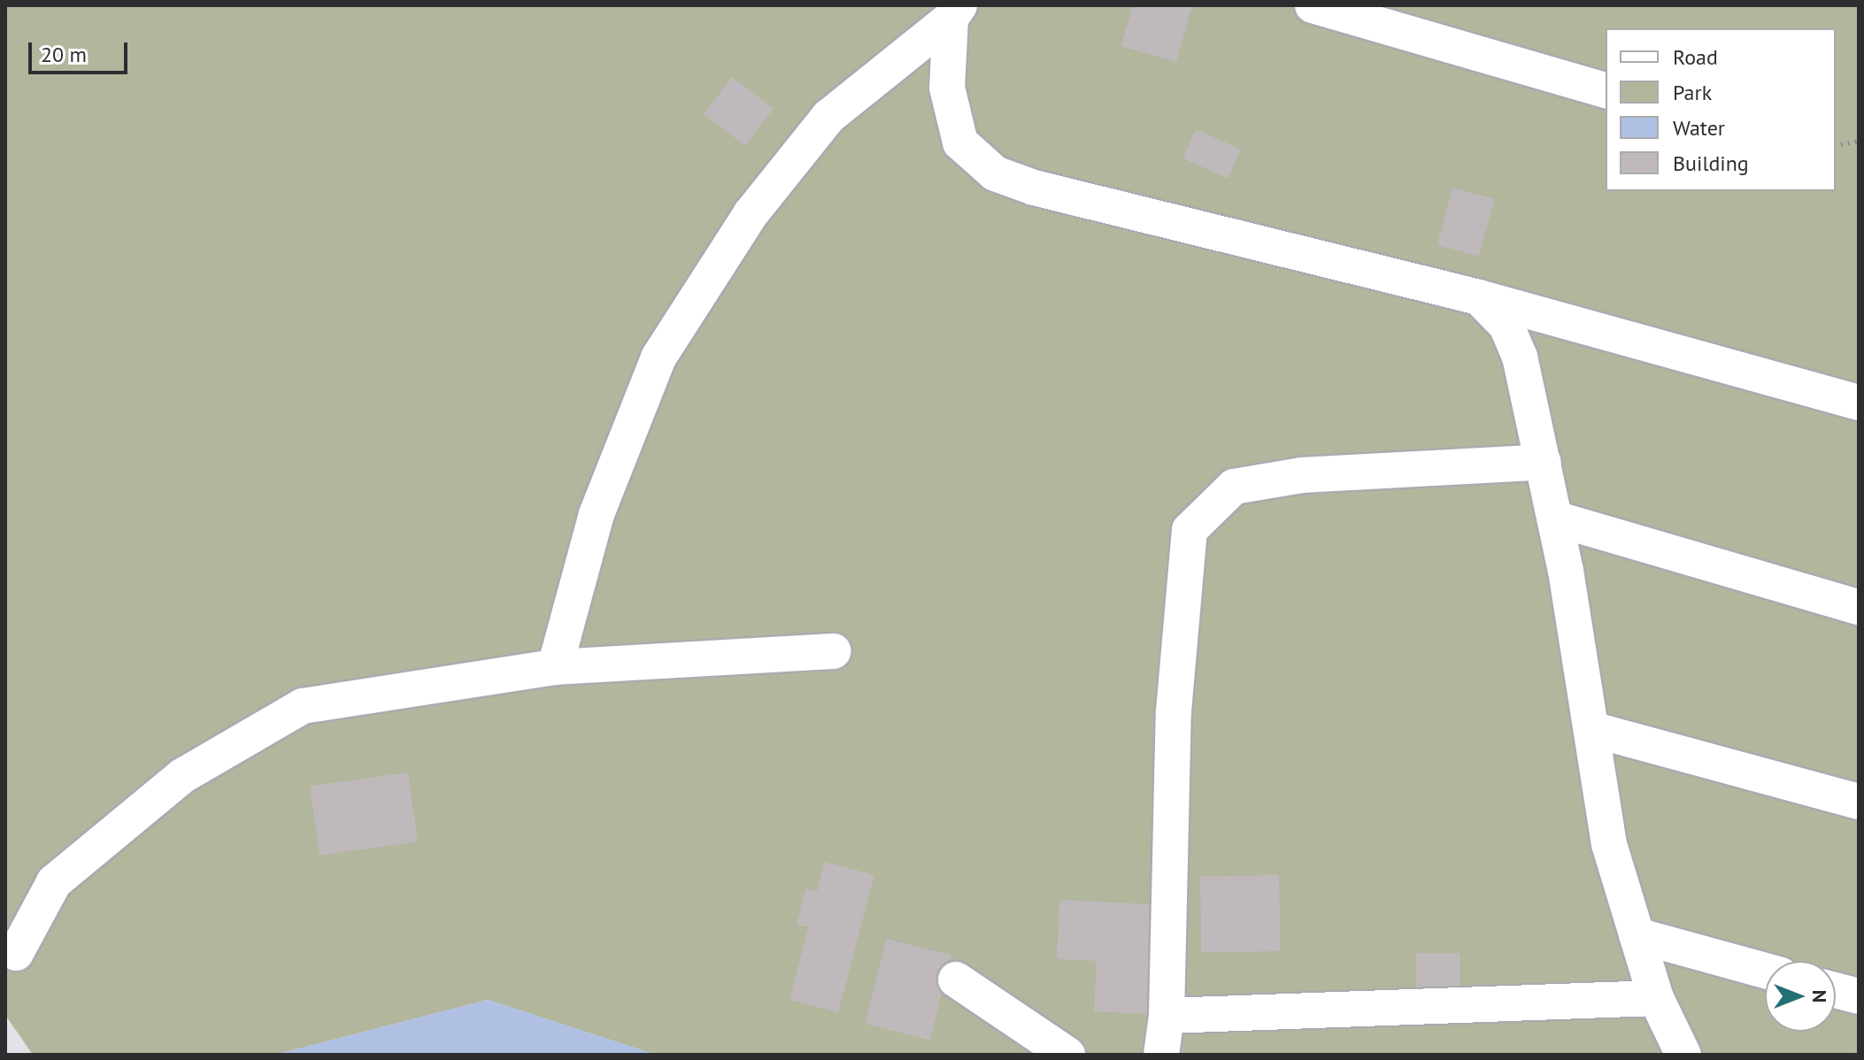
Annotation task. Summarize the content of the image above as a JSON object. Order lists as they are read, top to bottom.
{
  "legend": [
    "Road",
    "Park",
    "Water",
    "Building"
  ],
  "scale_bar": "20 m",
  "north": "right"
}
